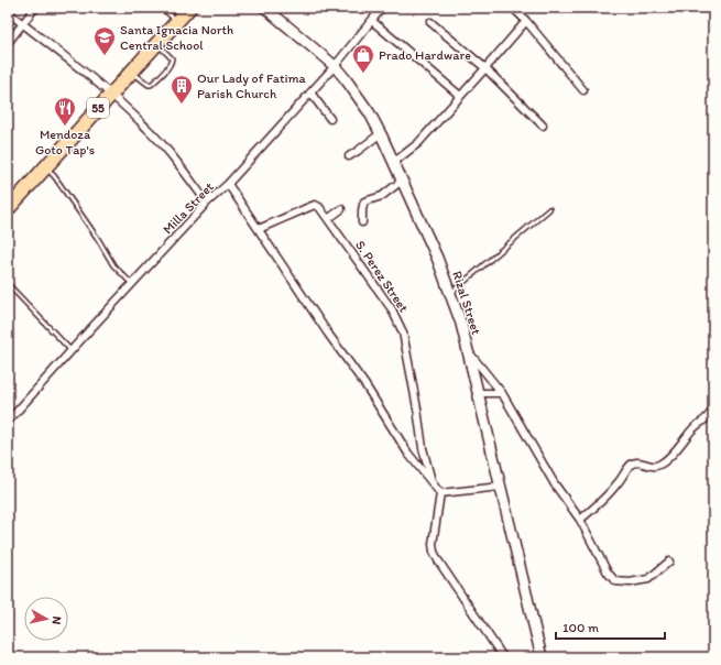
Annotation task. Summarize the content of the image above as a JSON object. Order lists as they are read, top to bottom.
{
  "streets": {
    "highway": ["55"],
    "street": ["Milla Street", "S. Perez Street", "Rizal Street"]
  },
  "crossings": [
    ["Milla Street", "Rizal Street"]
  ],
  "places": {
    "school or university": ["Santa Ignacia North Central School"],
    "shop": ["Prado Hardware"],
    "building": ["Our Lady of Fatima Parish Church"],
    "restaurant": ["Mendoza Goto Tap's"]
  },
  "scale_bar": "100 m",
  "north": "right"
}
